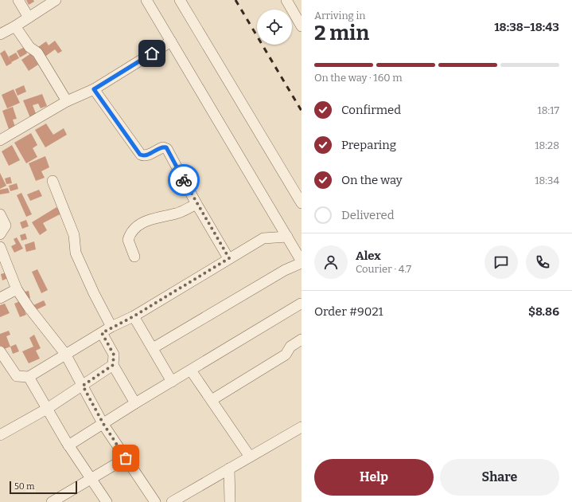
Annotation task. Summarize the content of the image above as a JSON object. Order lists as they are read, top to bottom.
{
  "scale_bar": "50 m",
  "page": {
    "heading": ["2 min", "Arriving in", "18:38–18:43"],
    "panel": [
      "Alex",
      "Courier · 4.7",
      "Order #9021",
      "$8.86"
    ],
    "bar": "On the way · 160 m",
    "list": [
      ["Confirmed", "18:17"],
      ["Preparing", "18:28"],
      ["On the way", "18:34"],
      "Delivered"
    ],
    "buttons": ["Help", "Share"],
    "scale": "50 m"
  }
}
